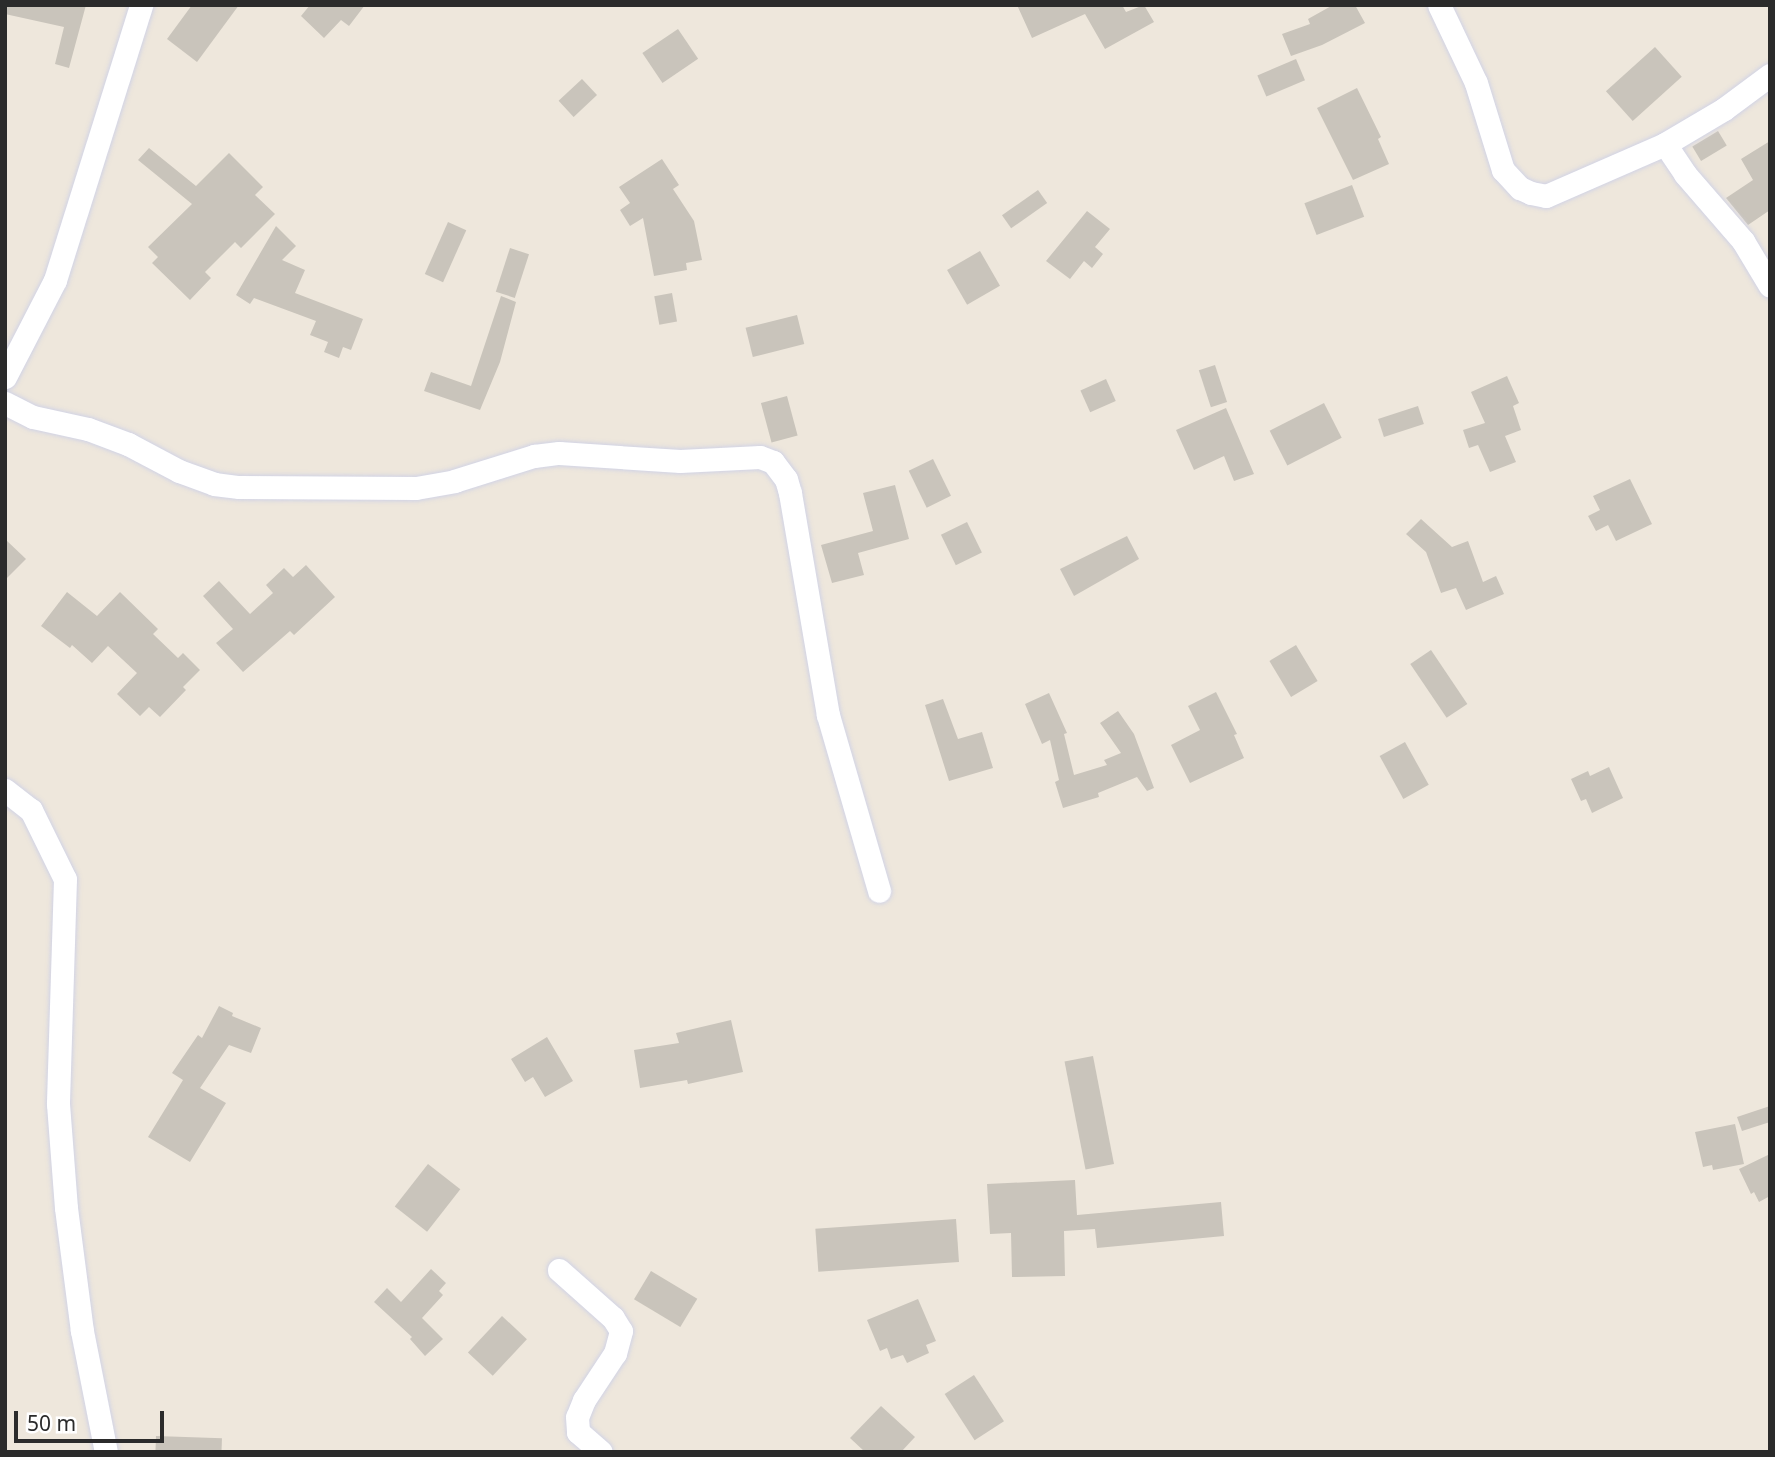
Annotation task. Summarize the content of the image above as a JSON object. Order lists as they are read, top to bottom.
{
  "scale_bar": "50 m"
}
